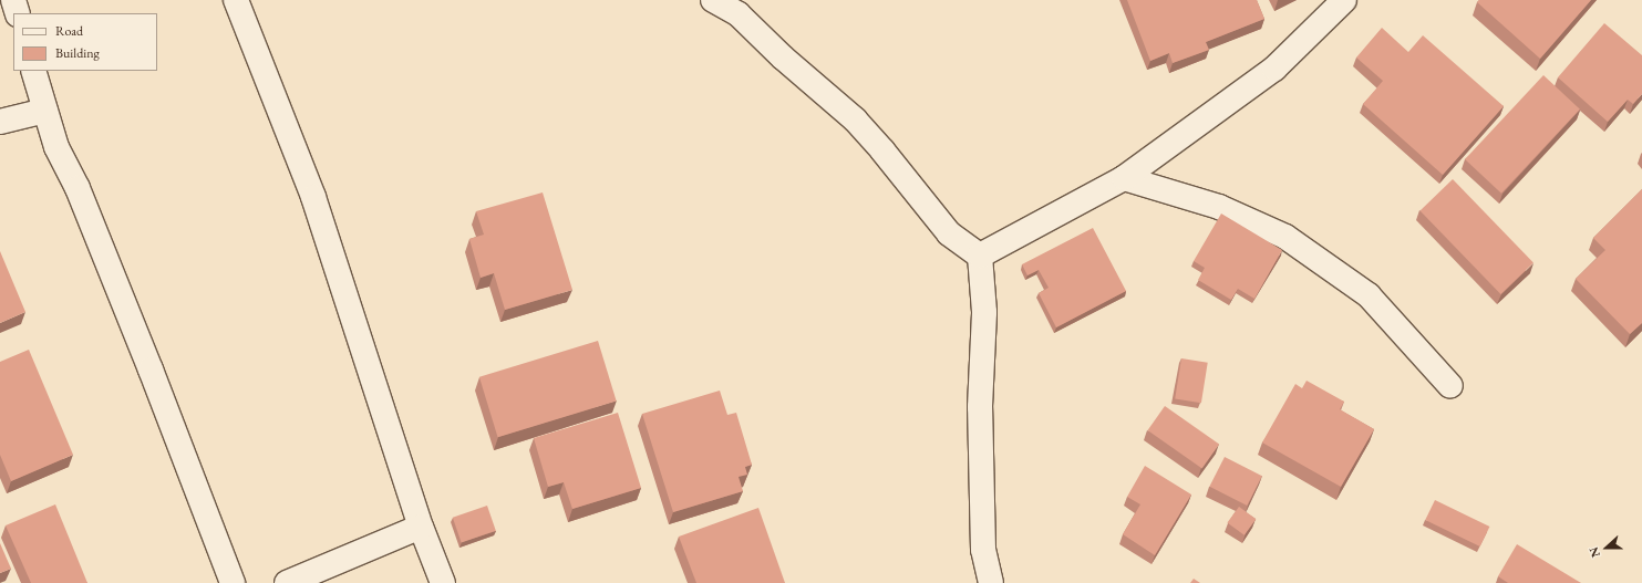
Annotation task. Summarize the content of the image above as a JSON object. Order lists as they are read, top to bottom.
{
  "legend": ["Road", "Building"],
  "north": "left"
}
